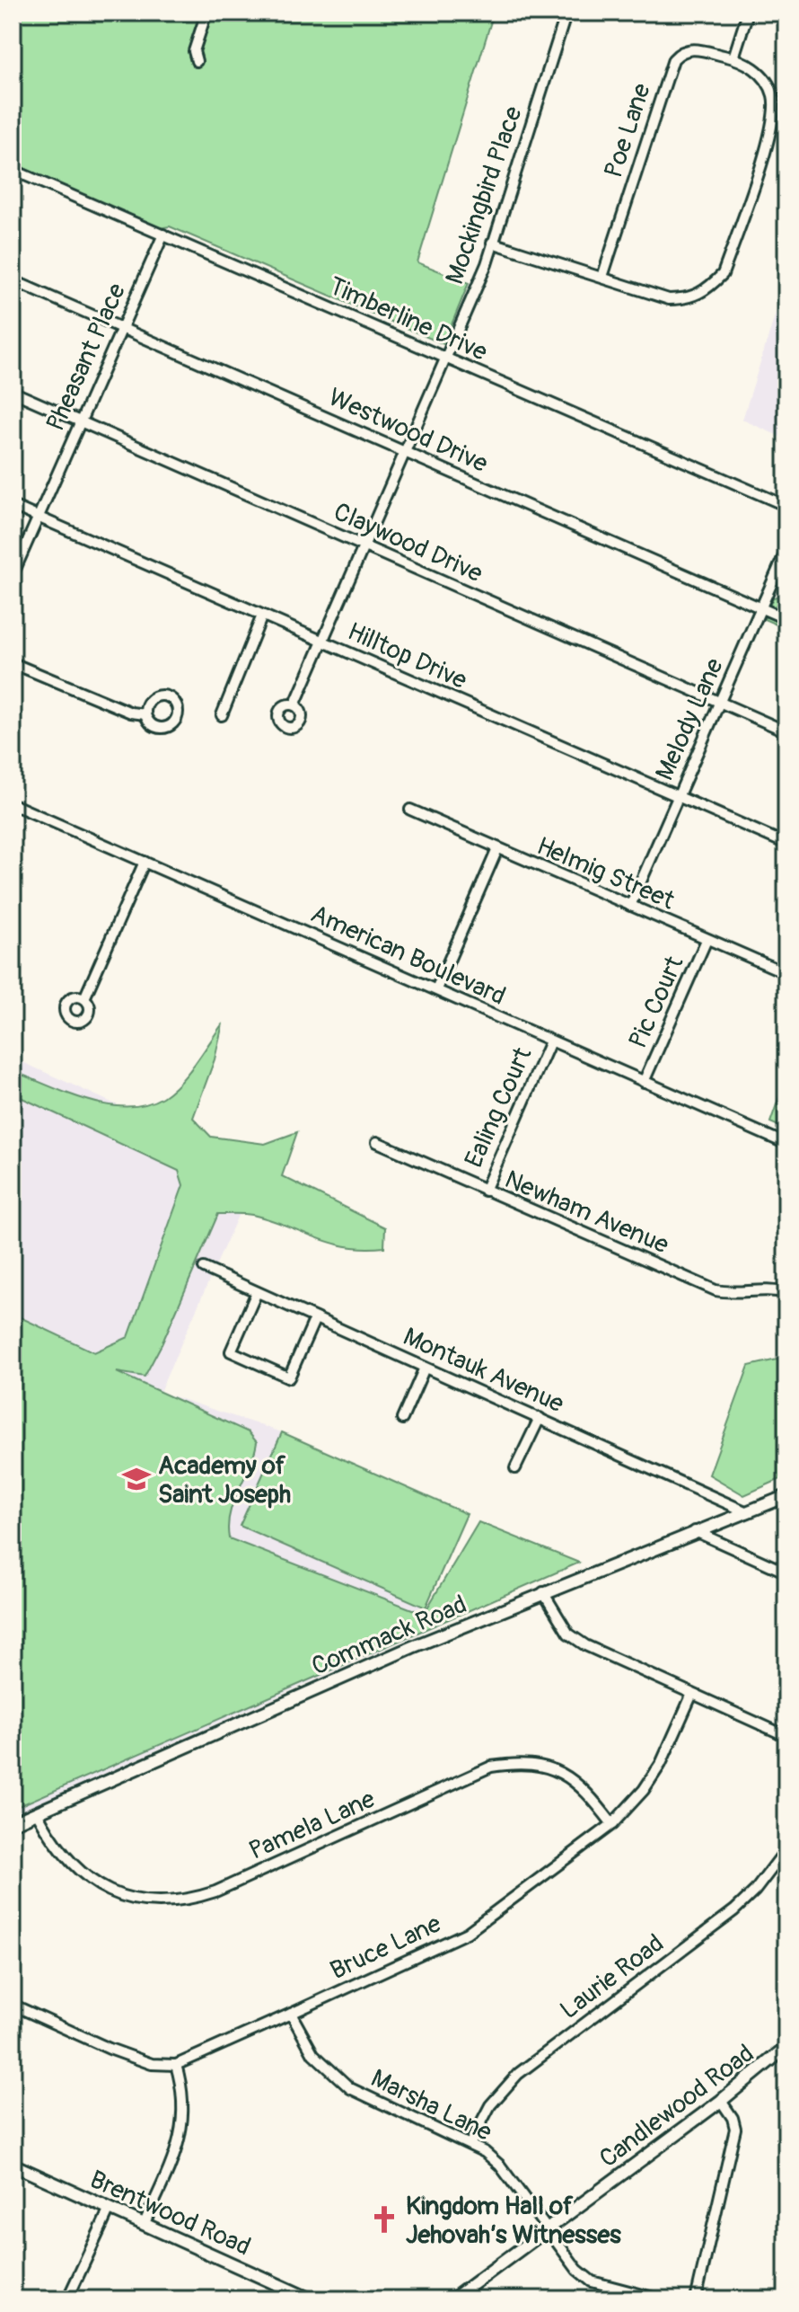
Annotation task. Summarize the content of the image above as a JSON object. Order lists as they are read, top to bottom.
{
  "streets": {
    "street": [
      "Poe Lane",
      "Mockingbird Place",
      "Timberline Drive",
      "Pheasant Place",
      "Westwood Drive",
      "Claywood Drive",
      "Hilltop Drive",
      "Melody Lane",
      "Helmig Street",
      "American Boulevard",
      "Pic Court",
      "Ealing Court",
      "Newham Avenue",
      "Montauk Avenue",
      "Commack Road",
      "Pamela Lane",
      "Bruce Lane",
      "Laurie Road",
      "Marsha Lane",
      "Candlewood Road",
      "Brentwood Road"
    ]
  },
  "crossings": [
    ["Mockingbird Place", "Timberline Drive"],
    ["Mockingbird Place", "Westwood Drive"],
    ["Mockingbird Place", "Claywood Drive"],
    ["Mockingbird Place", "Hilltop Drive"],
    ["Timberline Drive", "Pheasant Place"],
    ["Pheasant Place", "Westwood Drive"],
    ["Pheasant Place", "Claywood Drive"],
    ["Pheasant Place", "Hilltop Drive"],
    ["Westwood Drive", "Melody Lane"],
    ["Claywood Drive", "Melody Lane"],
    ["Hilltop Drive", "Melody Lane"],
    ["Melody Lane", "Helmig Street"],
    ["Helmig Street", "Pic Court"],
    ["American Boulevard", "Pic Court"],
    ["American Boulevard", "Ealing Court"],
    ["Ealing Court", "Newham Avenue"],
    ["Montauk Avenue", "Commack Road"],
    ["Commack Road", "Pamela Lane"],
    ["Pamela Lane", "Bruce Lane"],
    ["Bruce Lane", "Marsha Lane"],
    ["Laurie Road", "Marsha Lane"],
    ["Marsha Lane", "Candlewood Road"]
  ],
  "places": {
    "school or university": ["Academy of Saint Joseph"],
    "church": ["Kingdom Hall of Jehovah’s Witnesses"]
  }
}
